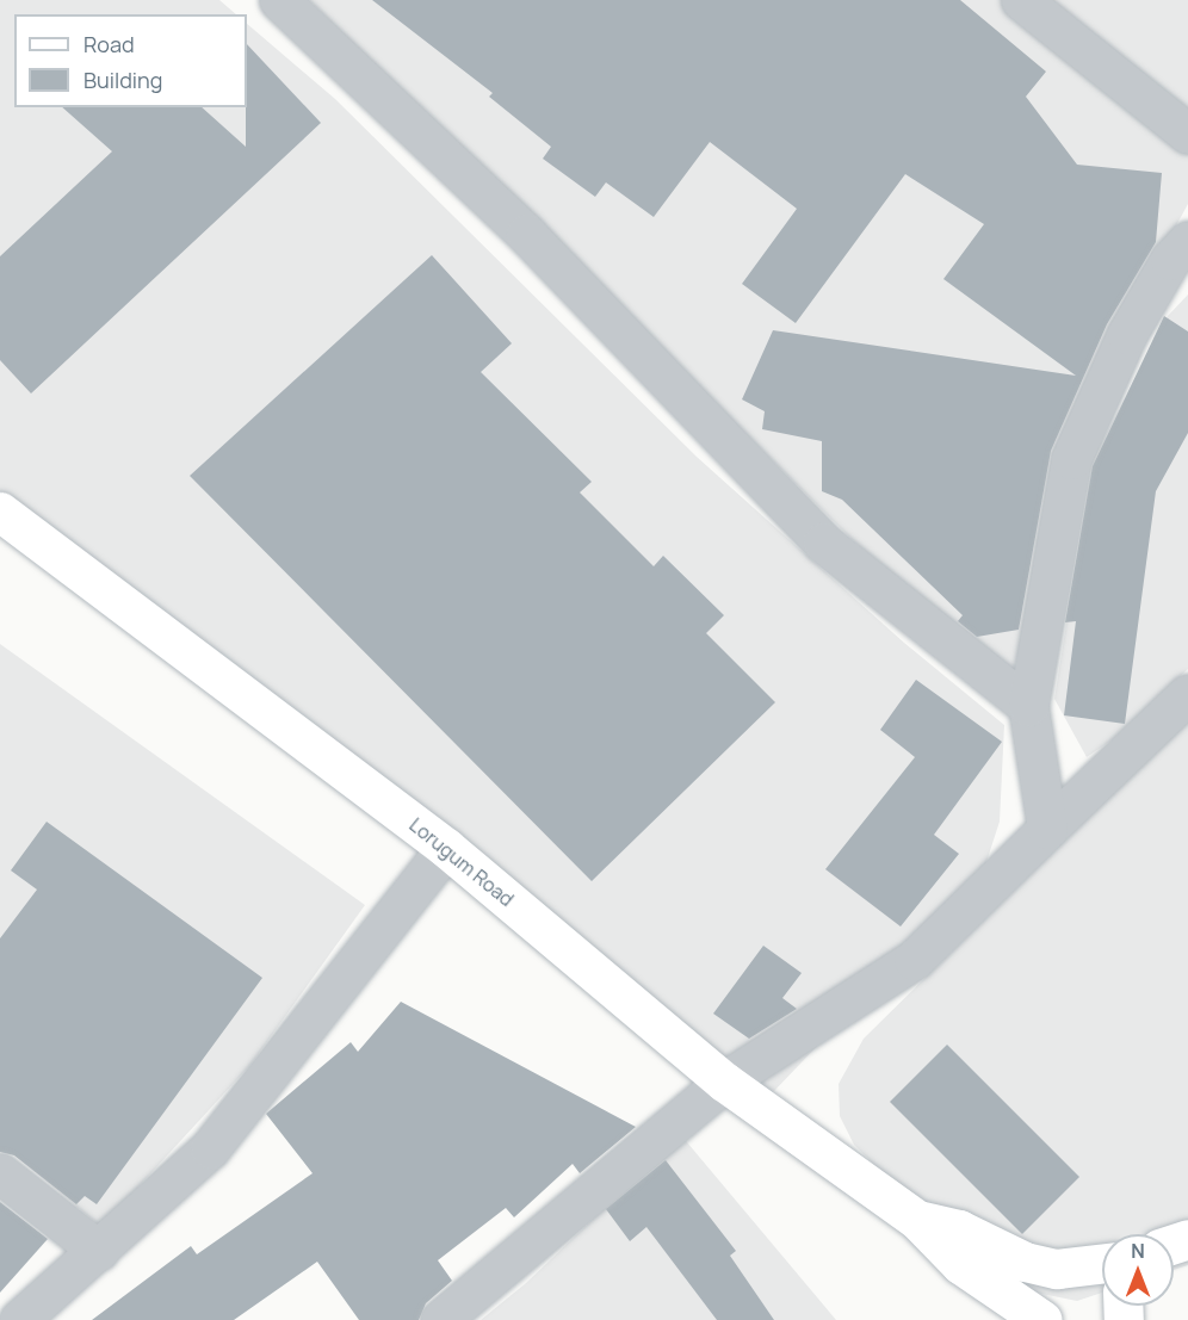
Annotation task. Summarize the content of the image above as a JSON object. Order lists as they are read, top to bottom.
{
  "streets": {
    "main road": ["Lorugum Road"]
  },
  "legend": ["Road", "Building"],
  "north": "top"
}
